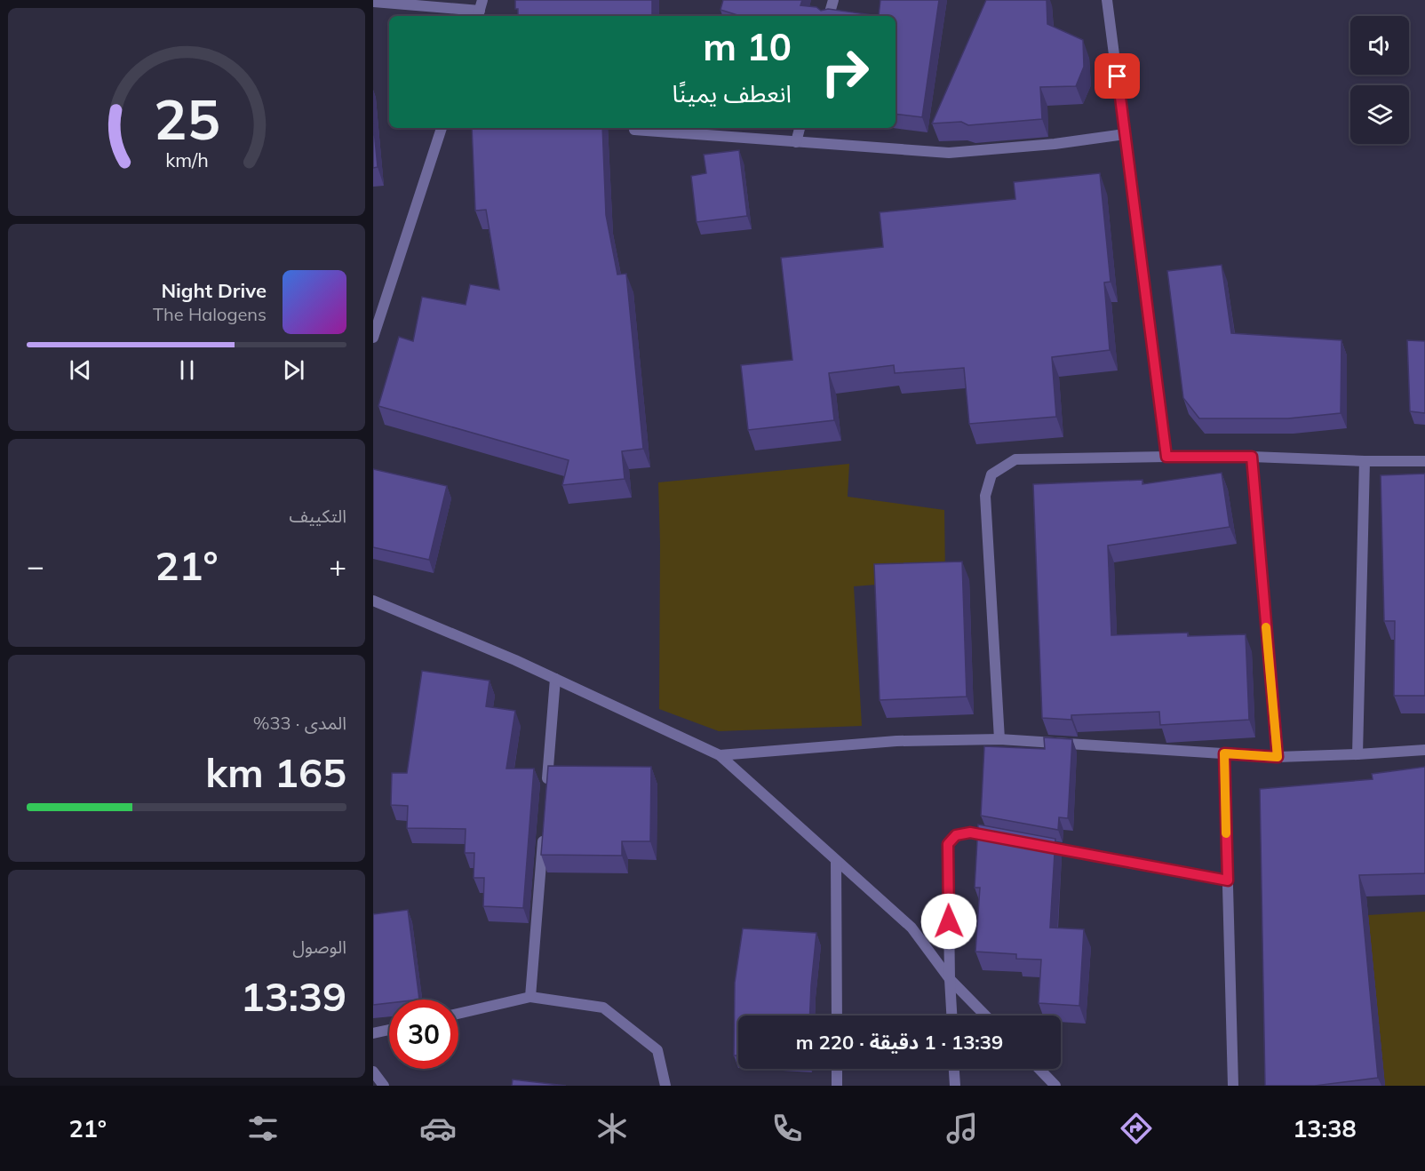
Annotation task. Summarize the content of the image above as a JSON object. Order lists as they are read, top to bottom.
{
  "page": {
    "turn": ["10 m", "انعطف يمينًا"],
    "song": ["Night Drive", "The Halogens"],
    "tile": [
      "التكييف",
      ["المدى · 33%", "165 km"],
      ["الوصول", "13:39"]
    ],
    "heat": ["−", "21°", "+"],
    "limit": "30",
    "trip": "13:39 · 1 دقيقة · 220 m",
    "tabs": ["13:38", "21°"],
    "gauge": ["25", "km/h"]
  }
}
